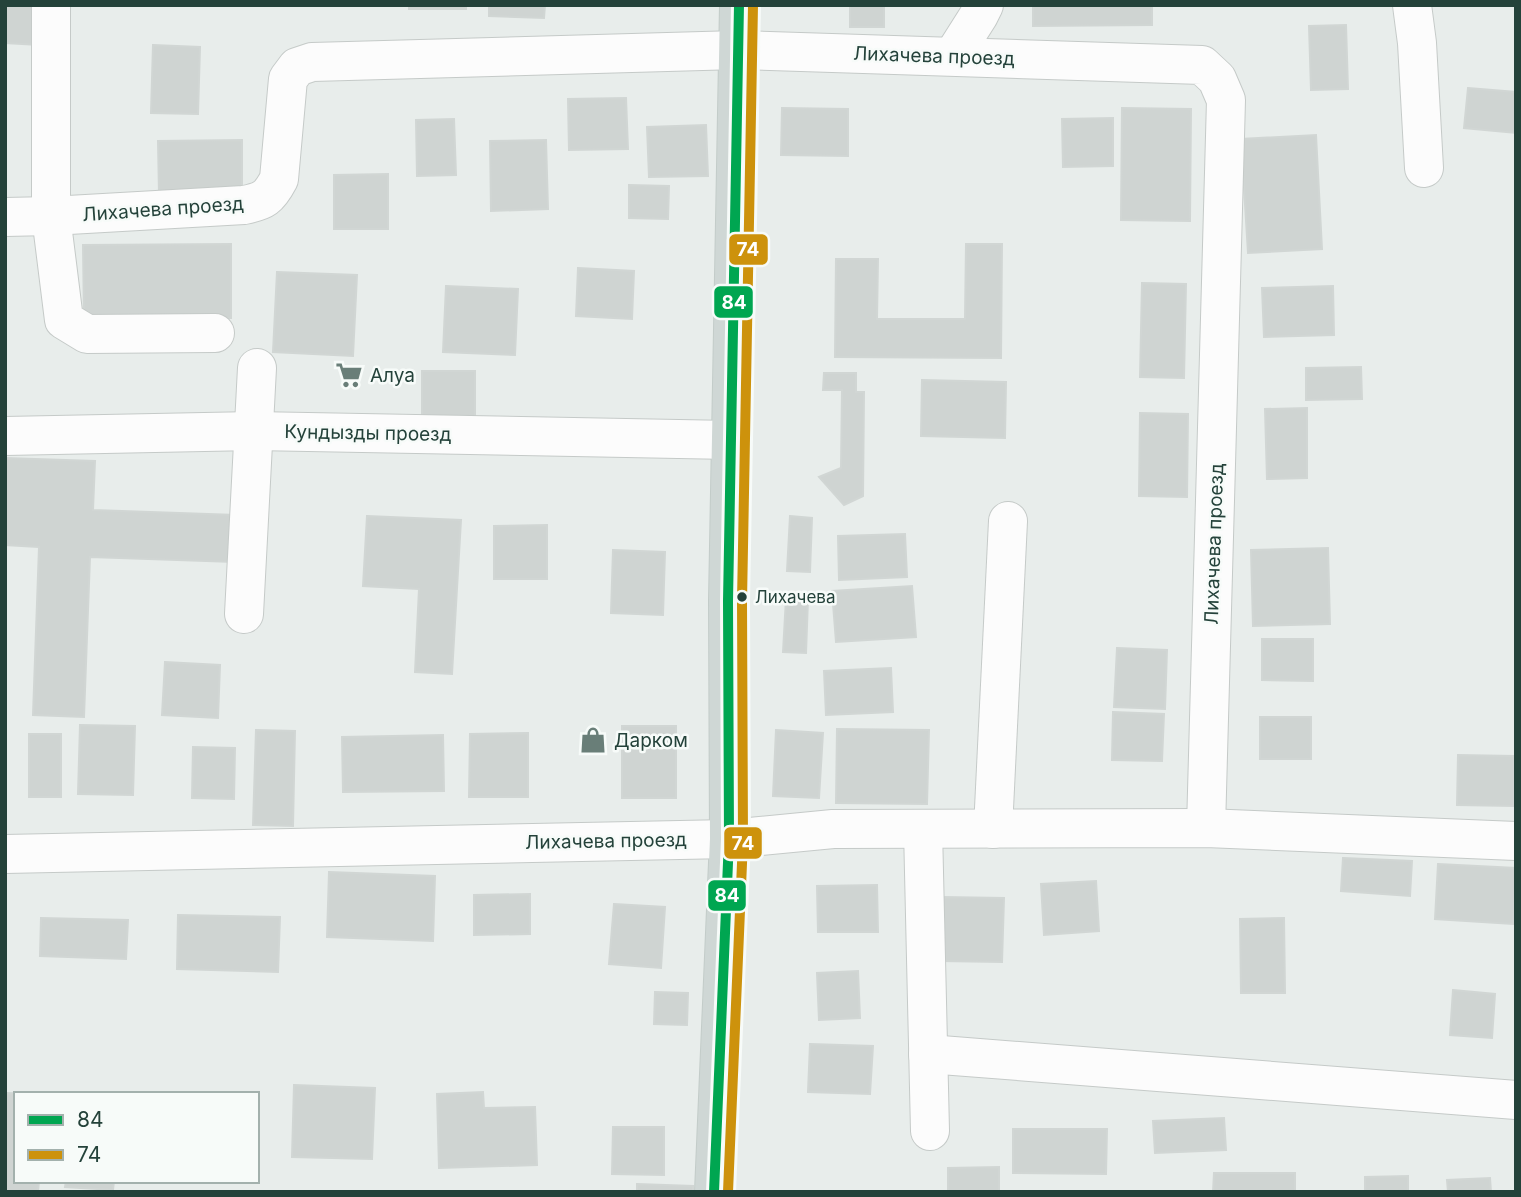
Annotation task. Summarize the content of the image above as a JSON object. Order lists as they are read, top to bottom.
{
  "streets": {
    "street": ["Лихачева проезд", "Кундызды проезд"]
  },
  "places": {
    "supermarket": ["Алуа"],
    "other": ["Лихачева"],
    "shop": ["Дарком"]
  },
  "lines": ["transit line 84", "transit line 74"],
  "legend": ["84", "74"]
}
